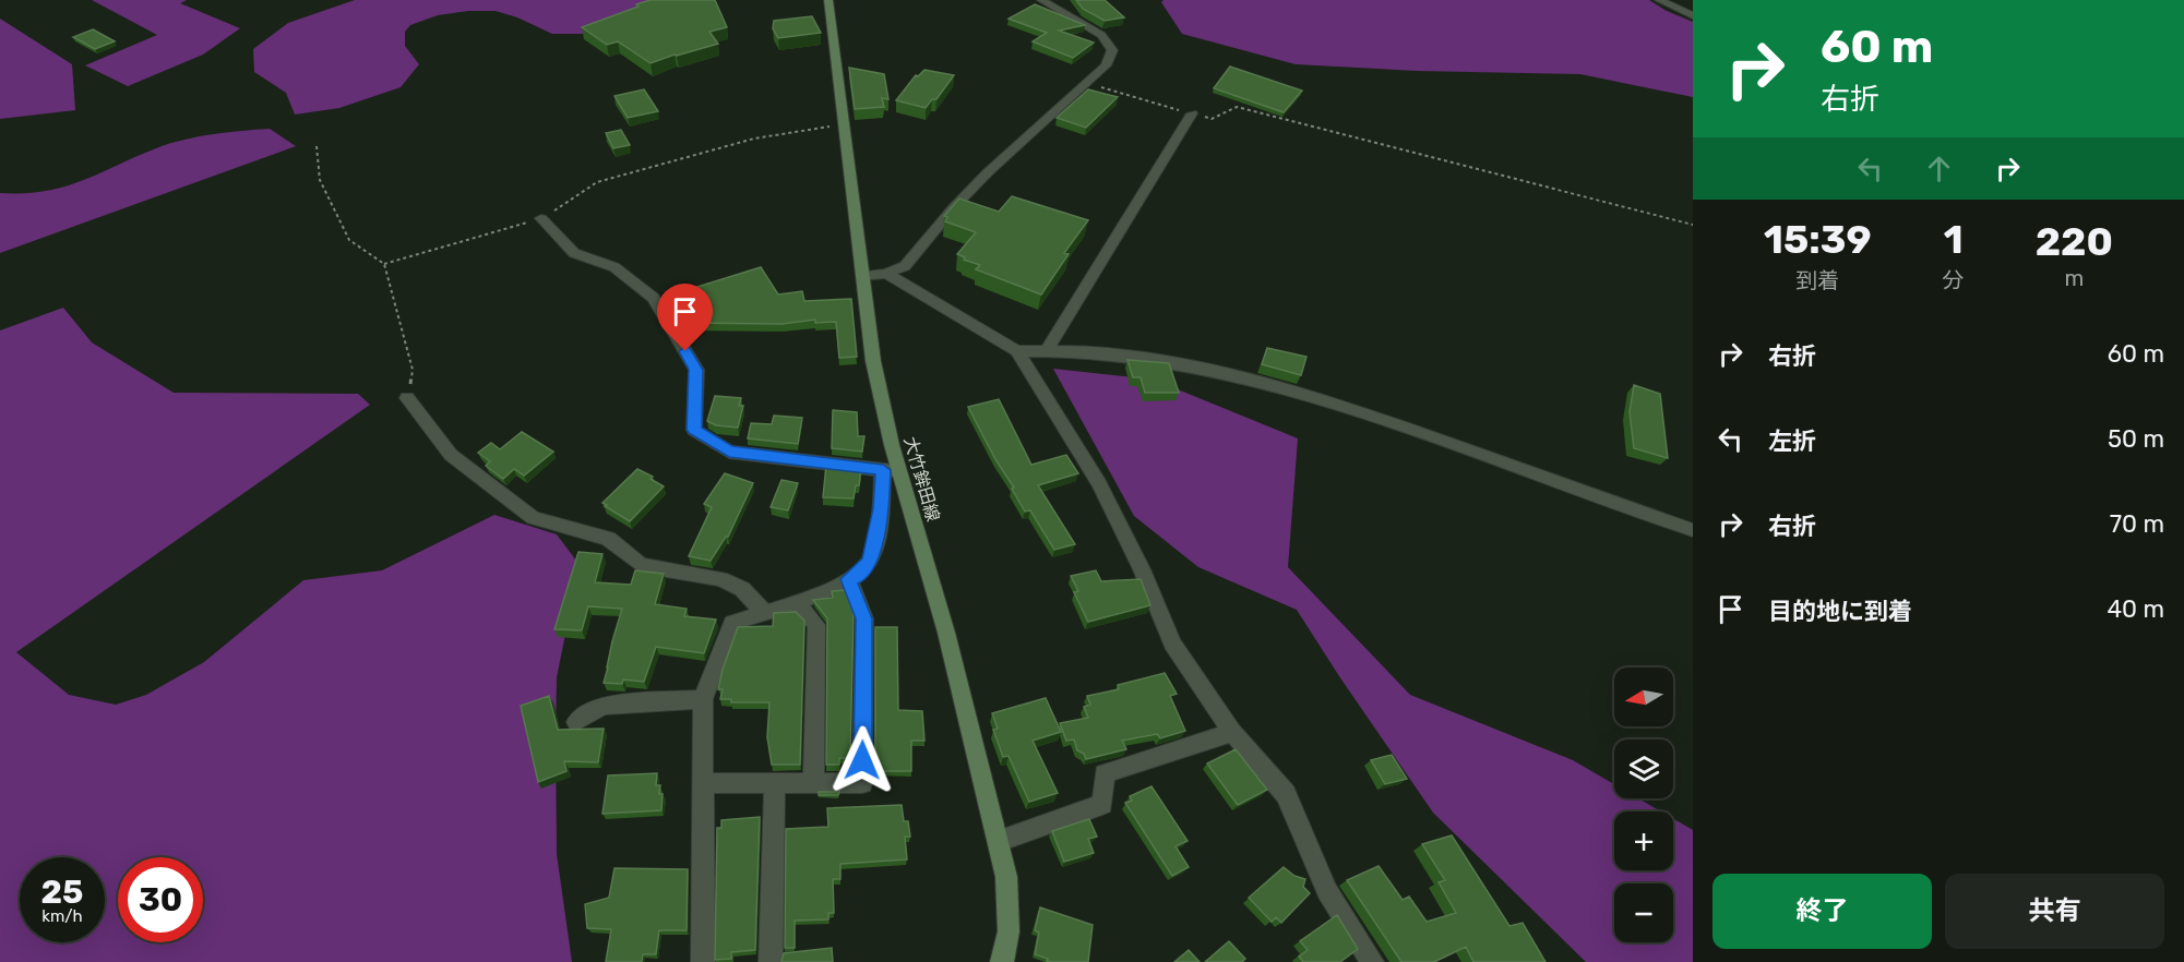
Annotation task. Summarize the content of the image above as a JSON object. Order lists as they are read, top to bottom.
{
  "streets": {
    "main road": ["大竹鉾田線"]
  },
  "north": "left",
  "page": {
    "turn": ["60 m", "右折"],
    "eta": [
      "15:39",
      "到着",
      "1",
      "分",
      "220",
      "m"
    ],
    "list": [
      {
        "name": "右折",
        "value": "60 m"
      },
      {
        "name": "左折",
        "value": "50 m"
      },
      {
        "name": "右折",
        "value": "70 m"
      },
      {
        "name": "目的地に到着",
        "value": "40 m"
      }
    ],
    "map_buttons": ["+", "−"],
    "speed": "25 km/h",
    "limit": "30",
    "buttons": ["終了", "共有"]
  }
}
